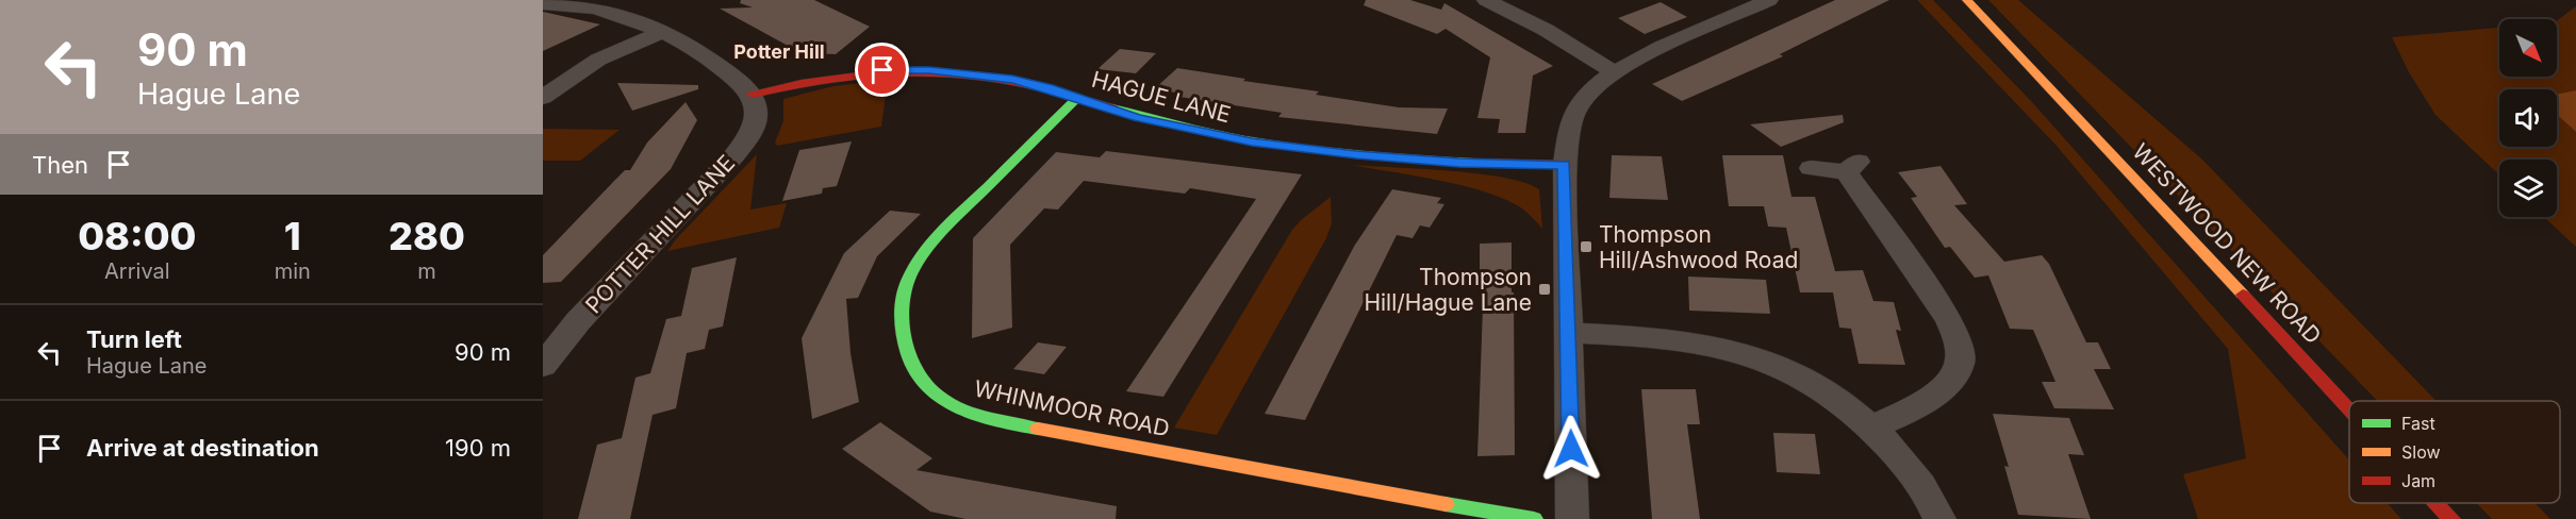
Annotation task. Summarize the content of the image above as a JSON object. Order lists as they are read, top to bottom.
{
  "streets": {
    "main road": ["HAGUE LANE", "WESTWOOD NEW ROAD", "WHINMOOR ROAD"],
    "street": ["POTTER HILL LANE"]
  },
  "crossings": [
    ["HAGUE LANE", "POTTER HILL LANE"],
    ["HAGUE LANE", "WHINMOOR ROAD"]
  ],
  "districts": ["Potter Hill"],
  "places": {
    "transit": ["Thompson Hill/Ashwood Road", "Thompson Hill/Hague Lane"]
  },
  "legend": ["Fast", "Slow", "Jam"],
  "north": "bottom right",
  "page": {
    "turn": ["90 m", "Hague Lane"],
    "then": "Then",
    "eta": [
      "08:00",
      "Arrival",
      "1",
      "min",
      "280",
      "m"
    ],
    "list": [
      {
        "name": "Turn left",
        "note": "Hague Lane",
        "value": "90 m"
      },
      {
        "name": "Arrive at destination",
        "value": "190 m"
      }
    ]
  }
}
